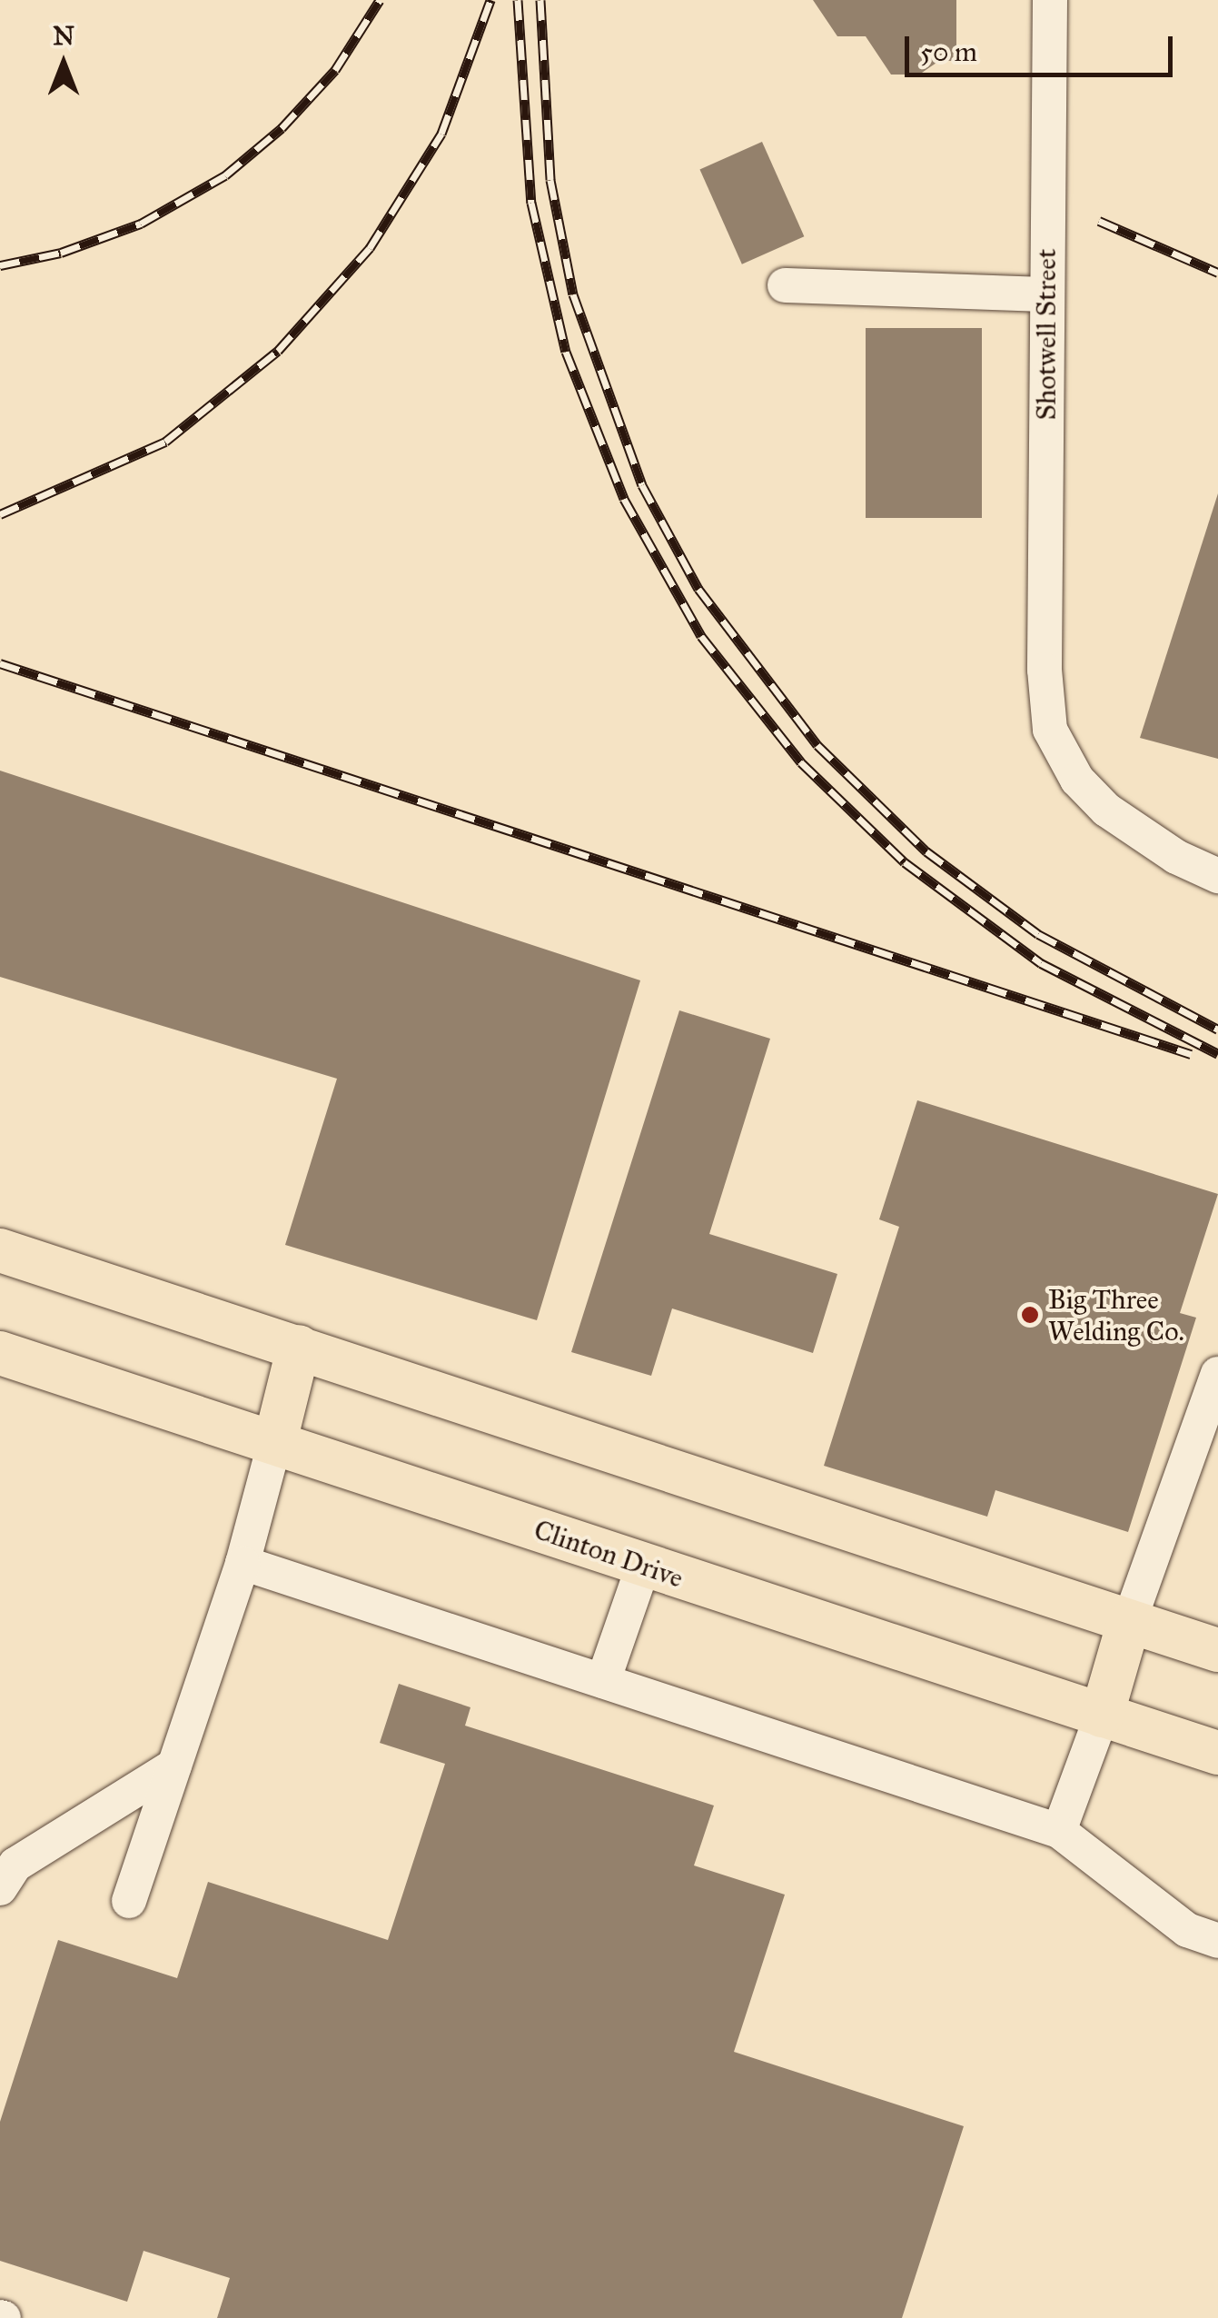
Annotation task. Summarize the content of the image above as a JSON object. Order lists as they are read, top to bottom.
{
  "streets": {
    "main road": ["Clinton Drive"],
    "street": ["Shotwell Street"]
  },
  "places": ["Big Three Welding Co."],
  "scale_bar": "50 m",
  "north": "top"
}
